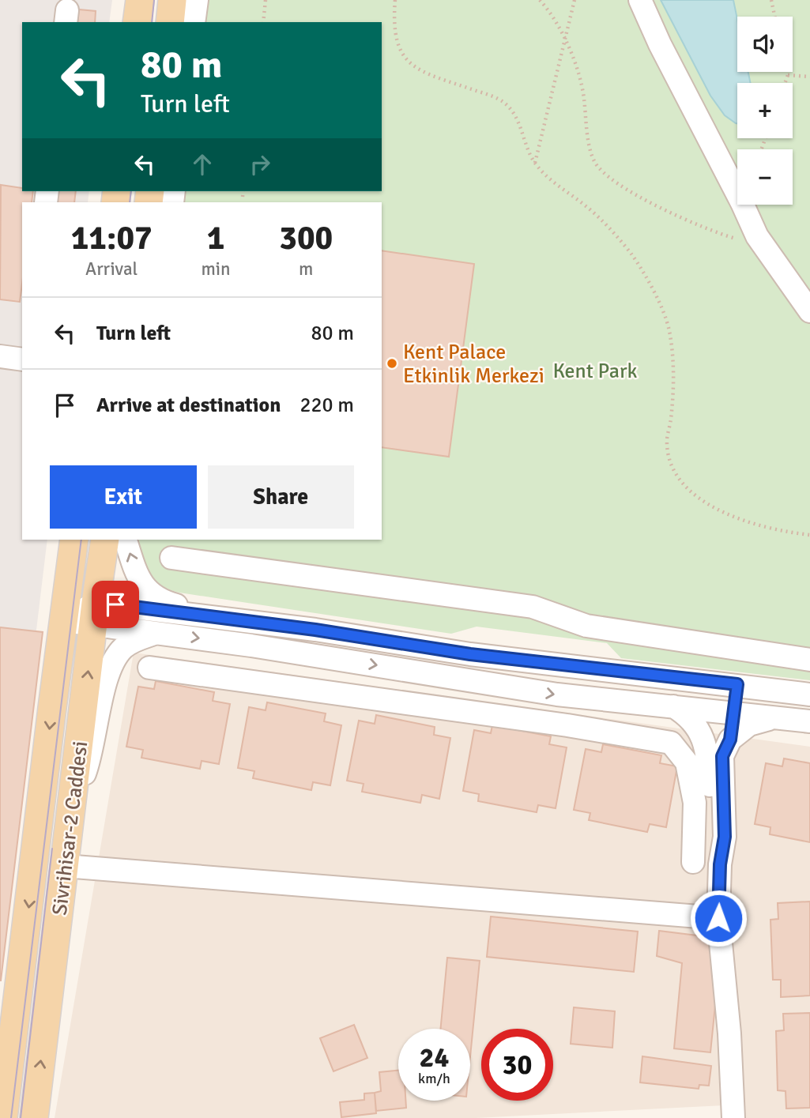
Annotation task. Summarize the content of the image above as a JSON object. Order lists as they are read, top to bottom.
{
  "streets": {
    "main road": ["Sivrihisar-2 Caddesi"]
  },
  "parks": ["Kent Park"],
  "places": ["Kent Palace Etkinlik Merkezi"],
  "page": {
    "map_buttons": ["+", "−"],
    "turn": ["80 m", "Turn left"],
    "eta": [
      "11:07",
      "Arrival",
      "1",
      "min",
      "300",
      "m"
    ],
    "list": [
      {
        "name": "Turn left",
        "value": "80 m"
      },
      {
        "name": "Arrive at destination",
        "value": "220 m"
      }
    ],
    "buttons": ["Exit", "Share"],
    "speed": "24 km/h",
    "limit": "30"
  }
}
